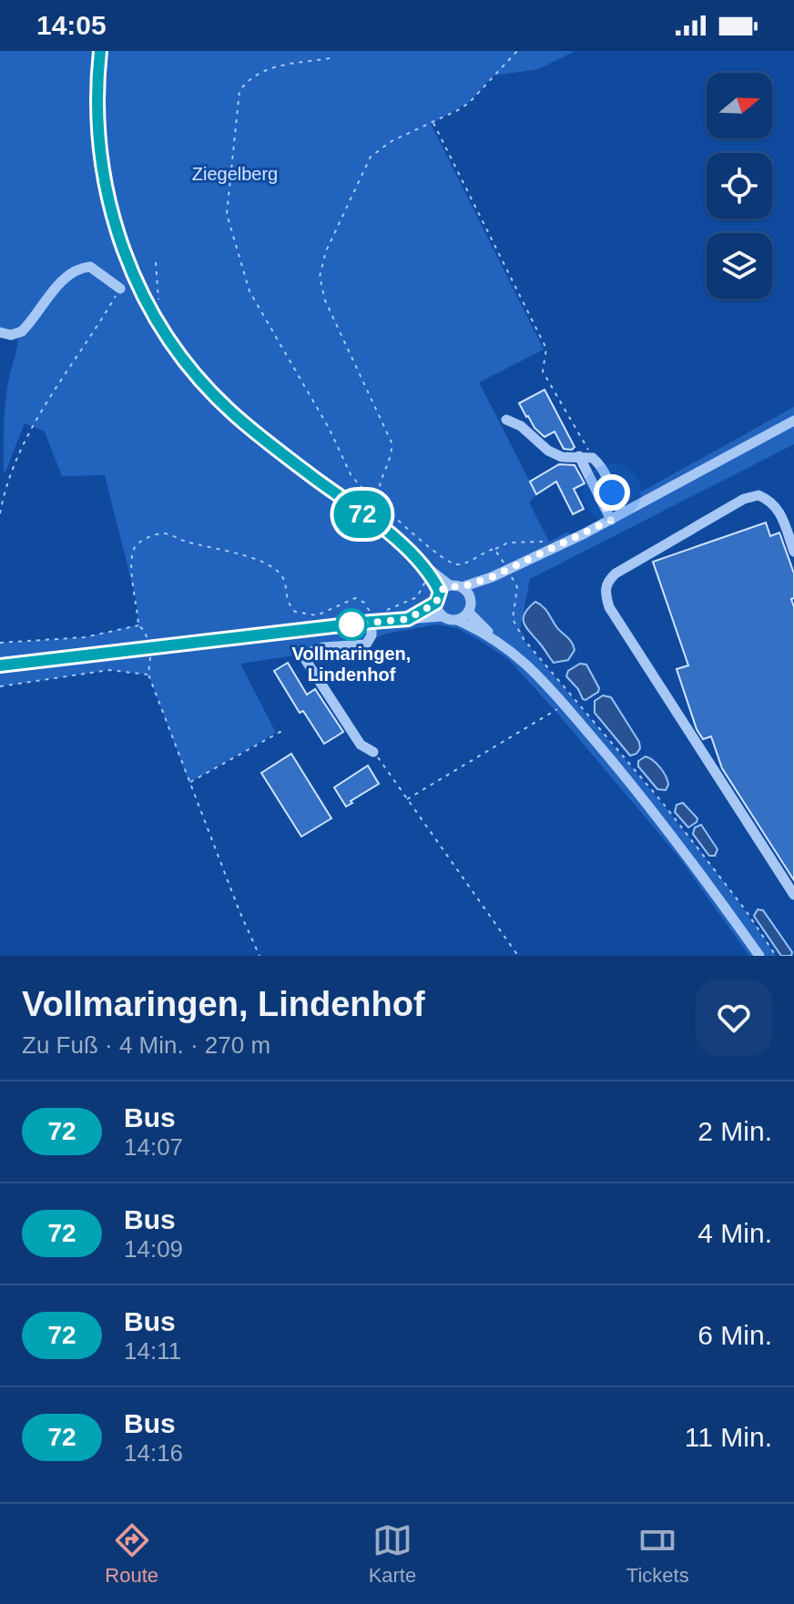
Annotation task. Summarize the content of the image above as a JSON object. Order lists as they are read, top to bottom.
{
  "parks": ["Ziegelberg"],
  "places": ["Vollmaringen, Lindenhof"],
  "lines": ["bus line 72"],
  "north": "right",
  "page": {
    "status": "14:05",
    "on_map": "72",
    "heading": ["Vollmaringen, Lindenhof", "Zu Fuß · 4 Min. · 270 m"],
    "list": [
      {
        "mark": "72",
        "name": "Bus",
        "note": "14:07",
        "value": "2 Min."
      },
      {
        "mark": "72",
        "name": "Bus",
        "note": "14:09",
        "value": "4 Min."
      },
      {
        "mark": "72",
        "name": "Bus",
        "note": "14:11",
        "value": "6 Min."
      },
      {
        "mark": "72",
        "name": "Bus",
        "note": "14:16",
        "value": "11 Min."
      }
    ],
    "tabs": ["Route", "Karte", "Tickets"]
  }
}
